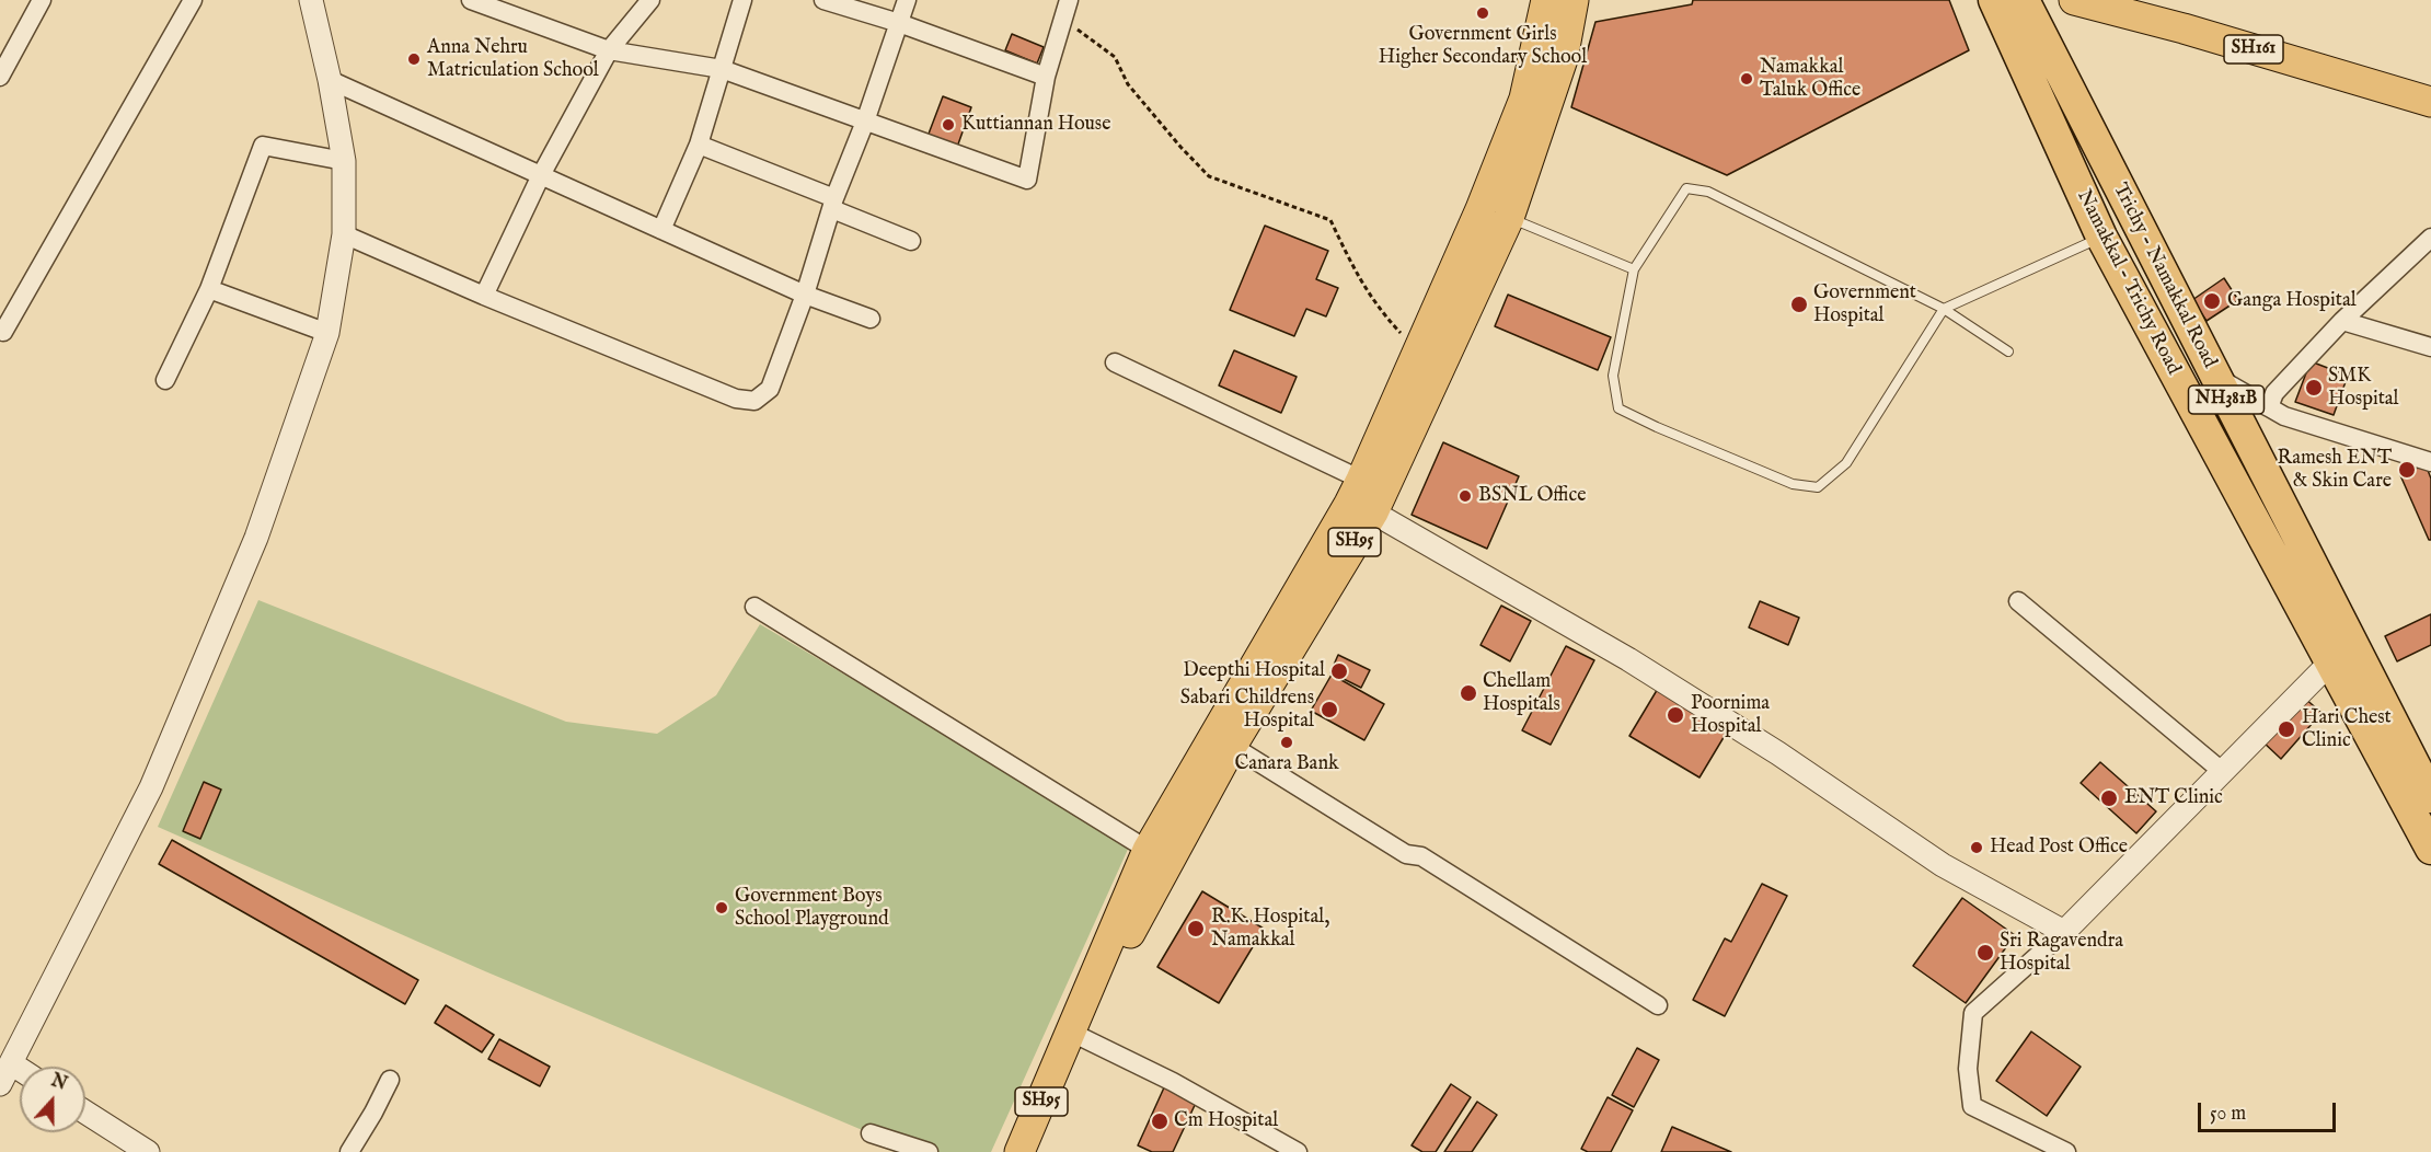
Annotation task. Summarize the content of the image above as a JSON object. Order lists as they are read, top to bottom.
{
  "streets": {
    "highway": ["Trichy - Namakkal Road", "Namakkal - Trichy Road", "NH381B"],
    "main road": ["SH161", "SH95"]
  },
  "crossings": [
    ["Trichy - Namakkal Road", "Namakkal - Trichy Road"]
  ],
  "places": [
    "Government Girls Higher Secondary School",
    "Anna Nehru Matriculation School",
    "Namakkal Taluk Office",
    "Kuttiannan House",
    "Ganga Hospital",
    "Government Hospital",
    "SMK Hospital",
    "Ramesh ENT & Skin Care",
    "BSNL Office",
    "Deepthi Hospital",
    "Chellam Hospitals",
    "Sabari Childrens Hospital",
    "Poornima Hospital",
    "Hari Chest Clinic",
    "Canara Bank",
    "ENT Clinic",
    "Head Post Office",
    "Government Boys School Playground",
    "R.K. Hospital, Namakkal",
    "Sri Ragavendra Hospital",
    "Cm Hospital"
  ],
  "scale_bar": "50 m",
  "north": "top"
}
